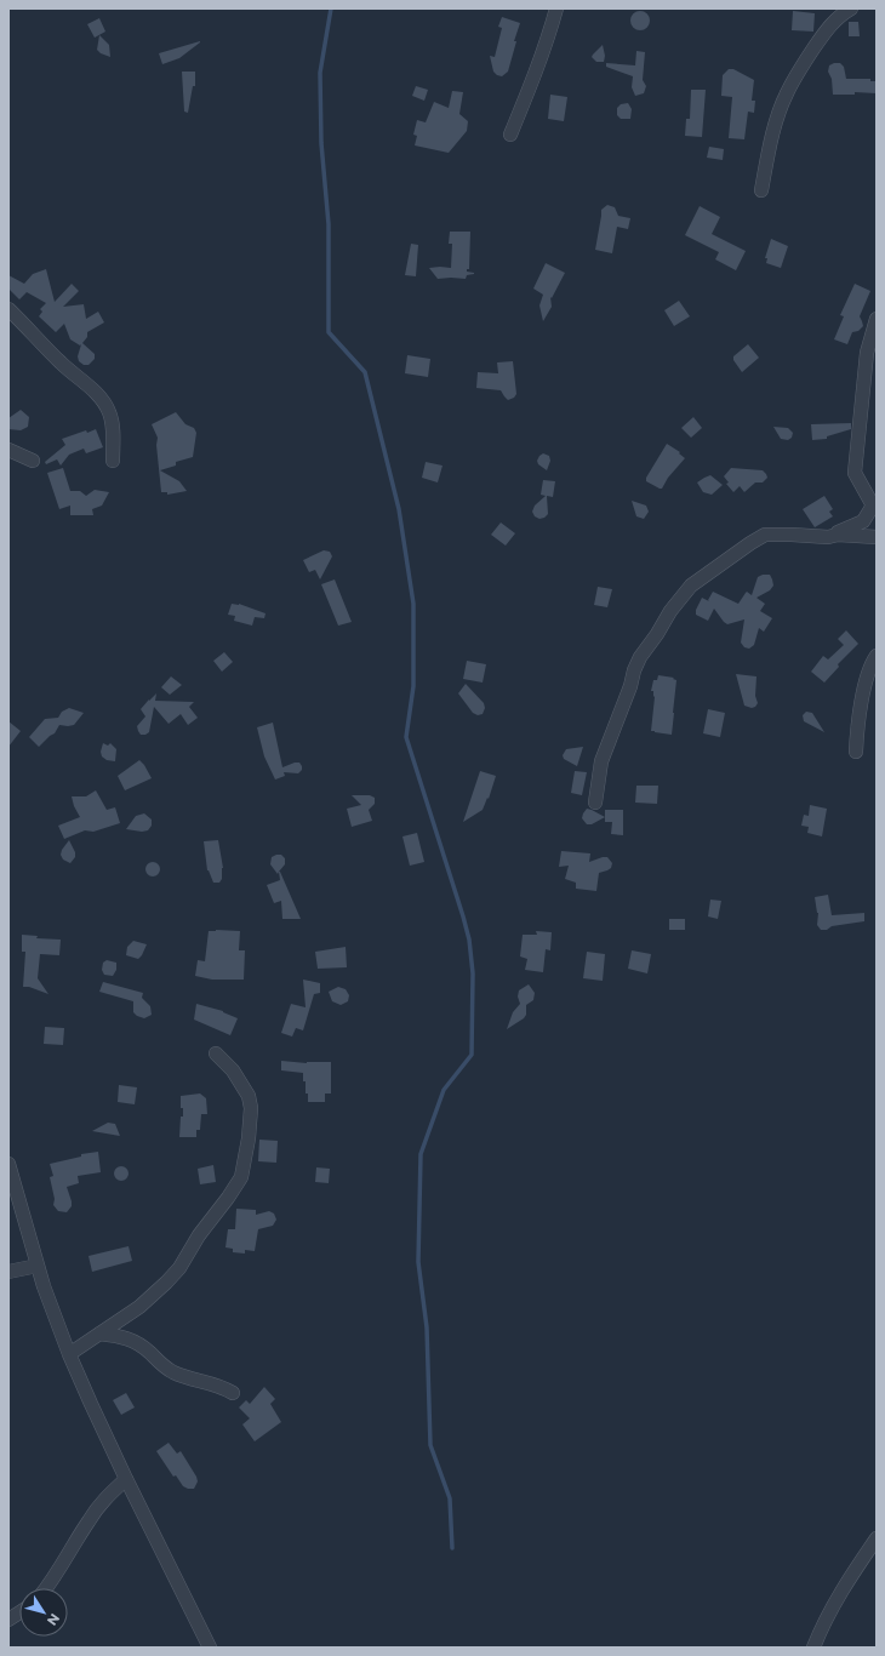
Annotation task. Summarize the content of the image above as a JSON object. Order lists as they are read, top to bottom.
{
  "north": "bottom right"
}
